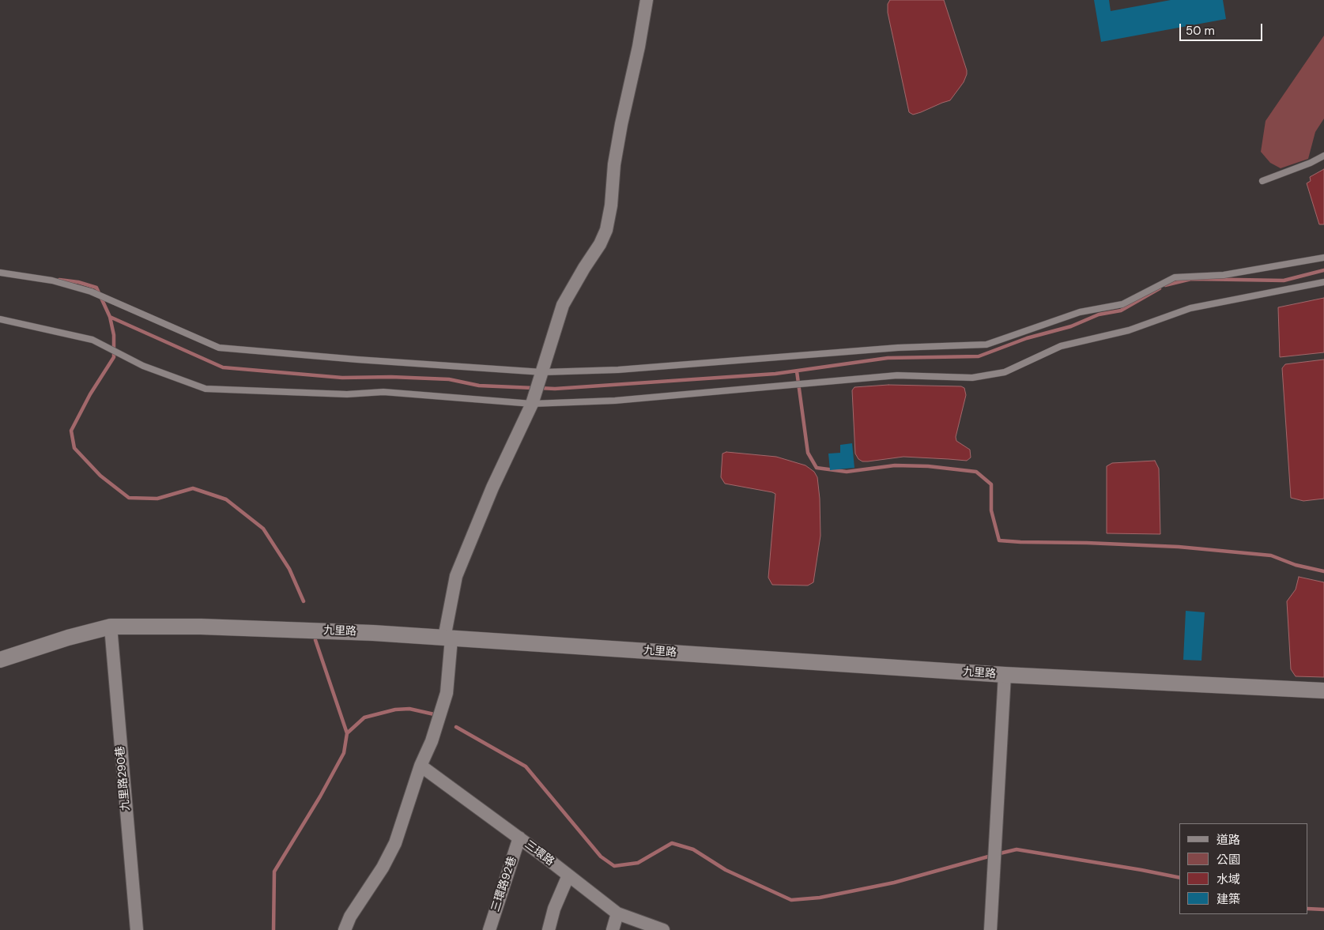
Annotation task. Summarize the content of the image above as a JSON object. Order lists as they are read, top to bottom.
{
  "streets": {
    "street": [
      "九里路",
      "九里路290巷",
      "三環路",
      "三環路92巷"
    ]
  },
  "crossings": [
    ["九里路", "九里路290巷"],
    ["三環路", "三環路92巷"]
  ],
  "legend": [
    "道路",
    "公園",
    "水域",
    "建築"
  ],
  "scale_bar": "50 m"
}
